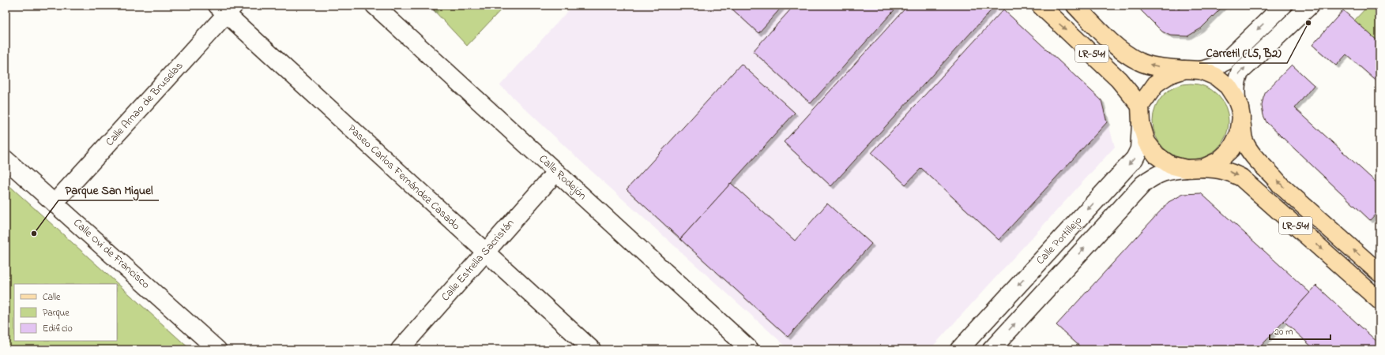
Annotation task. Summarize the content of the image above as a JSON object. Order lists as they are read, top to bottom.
{
  "streets": {
    "main road": ["LR-541"],
    "street": [
      "Calle Arnao de Bruselas",
      "Paseo Carlos Fernández Casado",
      "Calle Rodejón",
      "Calle Portillejo",
      "Calle Ovi de Francisco",
      "Calle Estrella Sacristán"
    ]
  },
  "crossings": [
    ["LR-541", "Calle Portillejo"],
    ["Calle Arnao de Bruselas", "Paseo Carlos Fernández Casado"],
    ["Calle Arnao de Bruselas", "Calle Ovi de Francisco"],
    ["Paseo Carlos Fernández Casado", "Calle Estrella Sacristán"],
    ["Calle Rodejón", "Calle Estrella Sacristán"]
  ],
  "places": ["Carretil (L5, B2)", "Parque San Miguel"],
  "legend": ["Calle", "Parque", "Edificio"],
  "scale_bar": "20 m"
}
